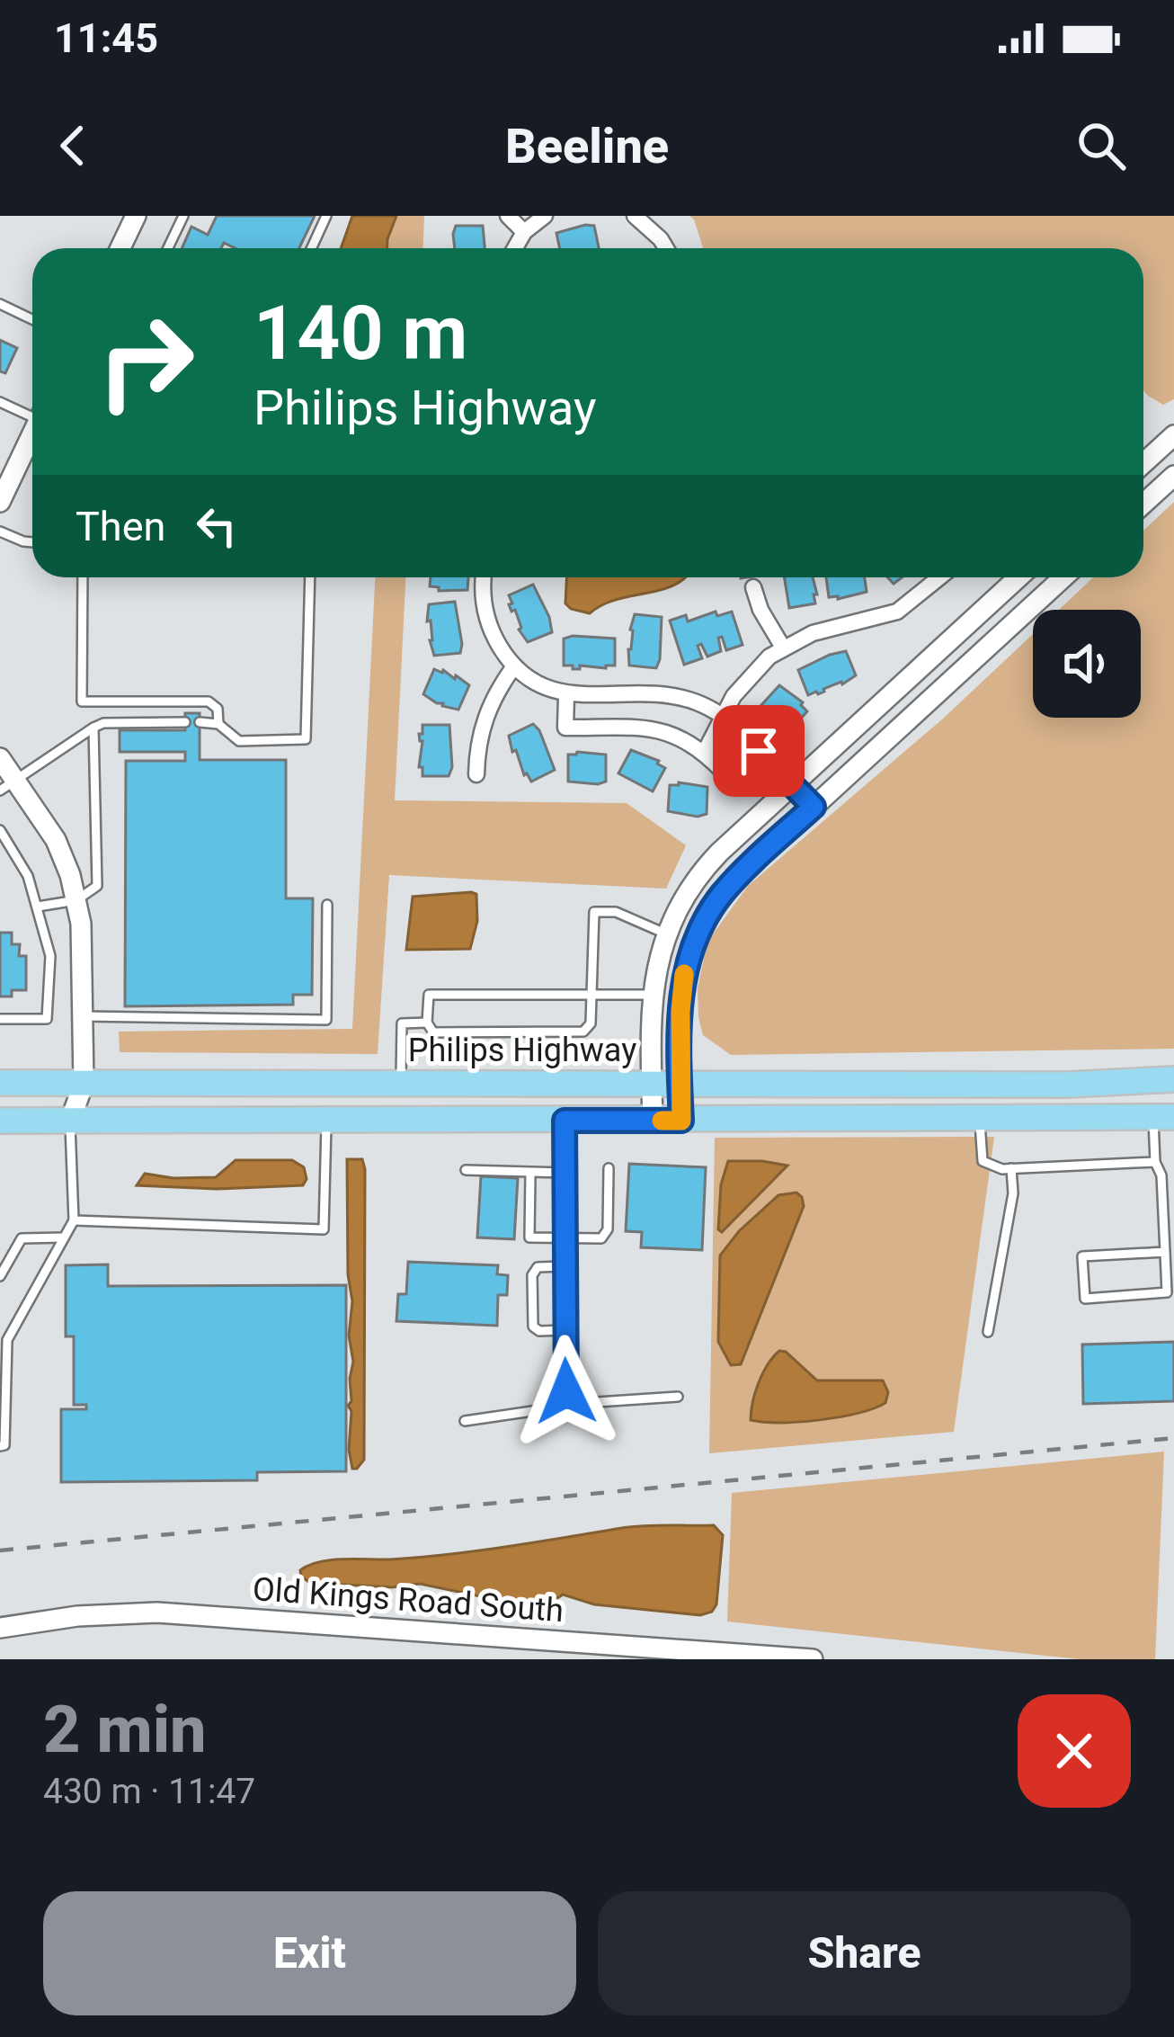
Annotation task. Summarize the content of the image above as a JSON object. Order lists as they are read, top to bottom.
{
  "streets": {
    "main road": ["Philips Highway"],
    "street": ["Old Kings Road South"]
  },
  "page": {
    "status": "11:45",
    "header": "Beeline",
    "turn": ["140 m", "Philips Highway"],
    "then": "Then",
    "heading": ["2 min", "430 m · 11:47"],
    "buttons": ["Exit", "Share"]
  }
}
